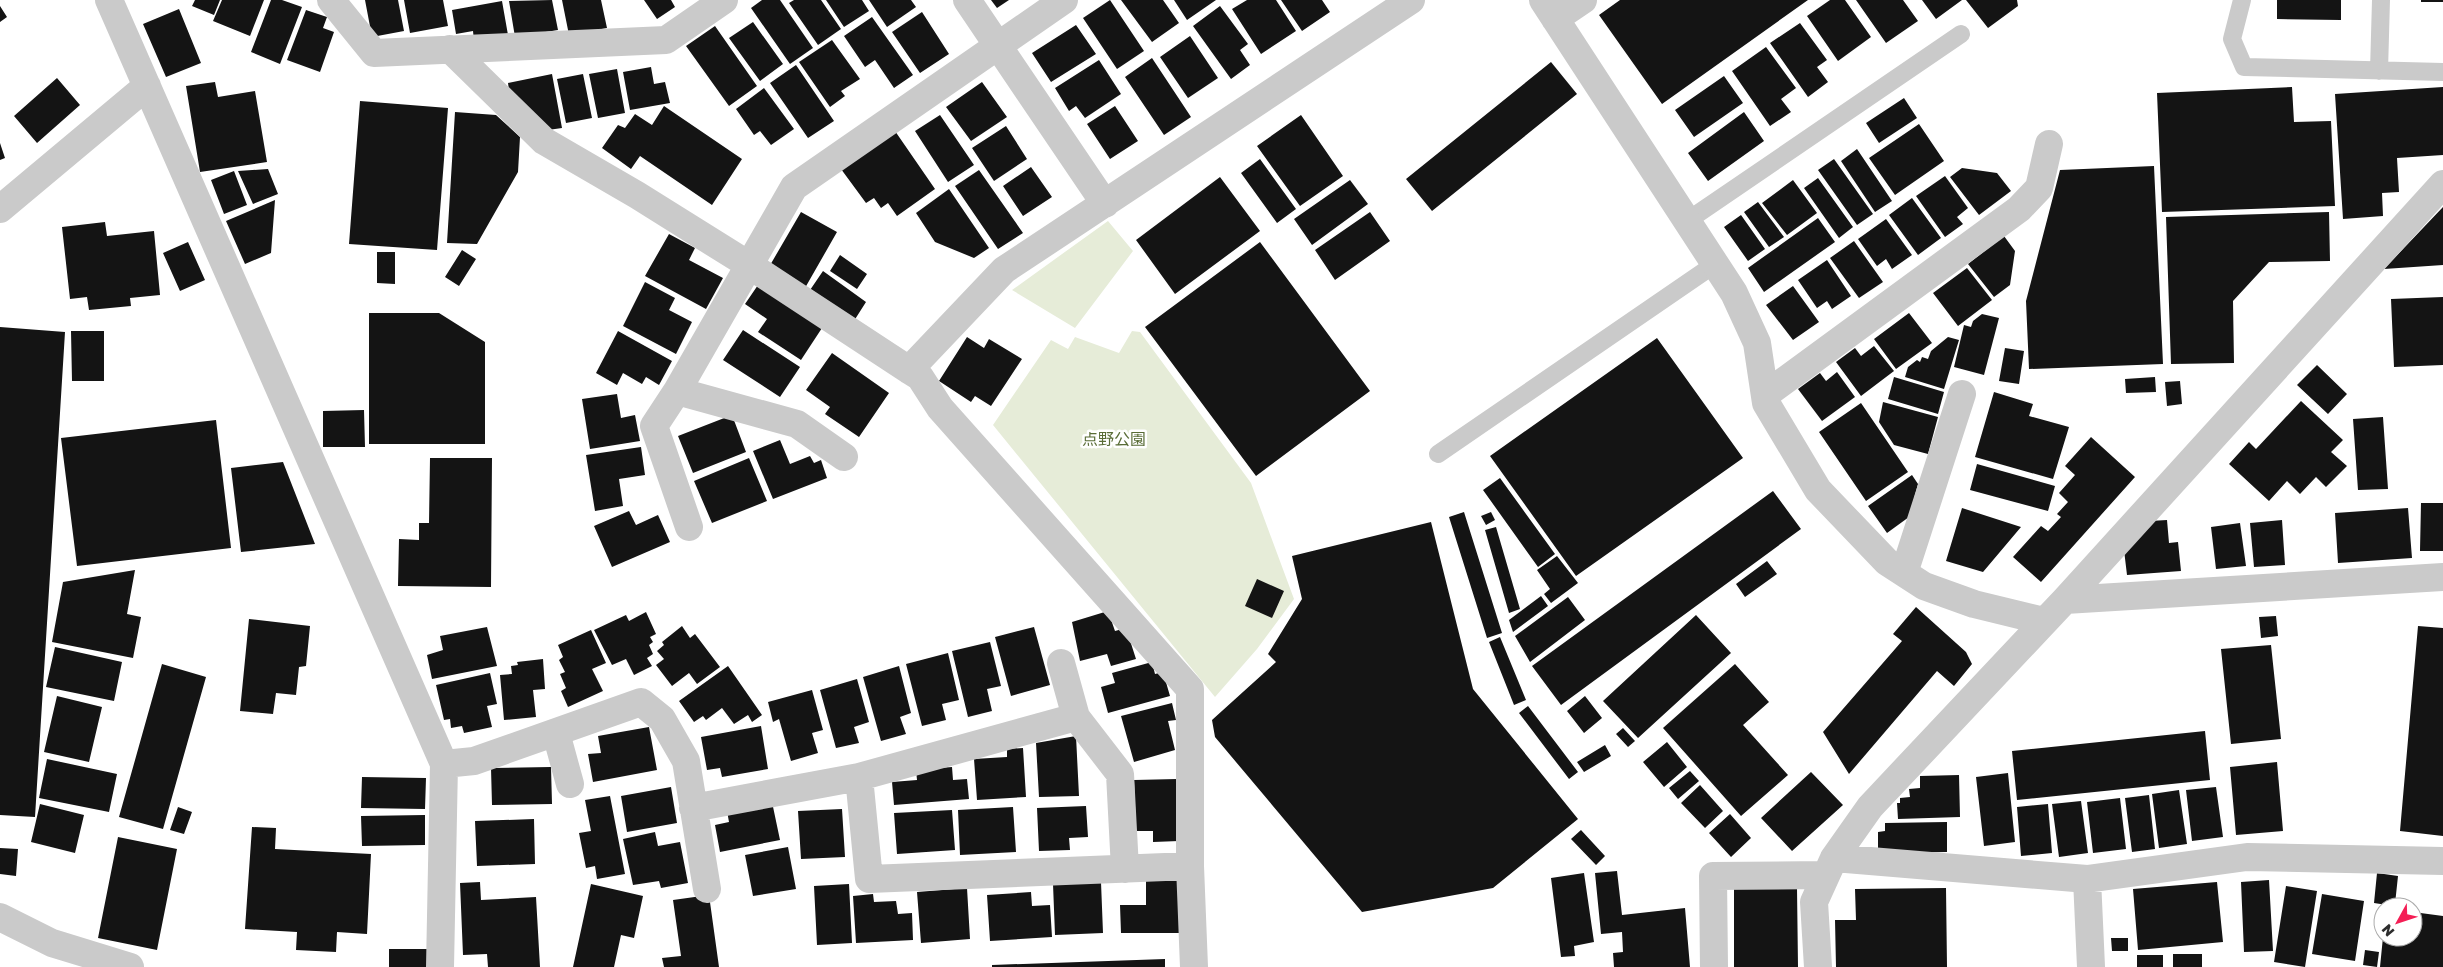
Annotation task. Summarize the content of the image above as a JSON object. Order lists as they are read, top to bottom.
{
  "parks": ["点野公園"],
  "north": "bottom left"
}
